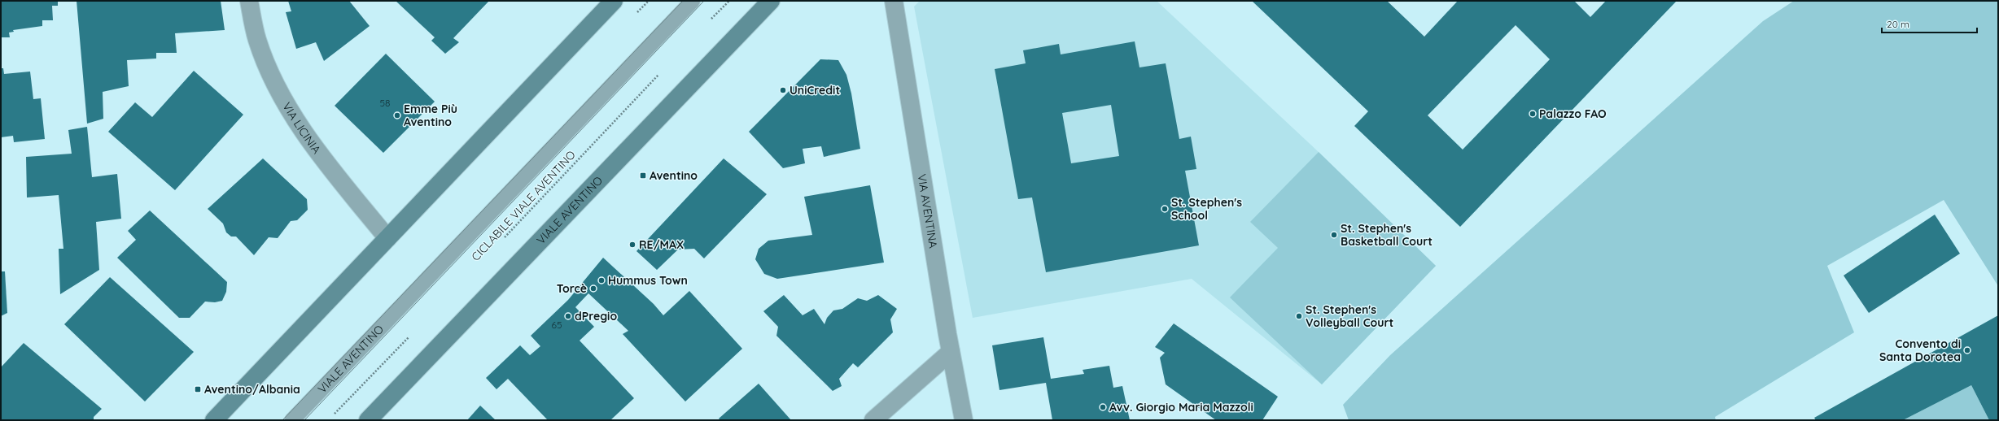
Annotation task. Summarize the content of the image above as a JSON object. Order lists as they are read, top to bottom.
{
  "streets": {
    "main road": ["VIALE AVENTINO"],
    "street": ["VIA LICINIA", "VIA AVENTINA"],
    "path": ["CICLABILE VIALE AVENTINO"]
  },
  "places": {
    "other": [
      "UniCredit",
      "Palazzo FAO",
      "Emme Più Aventino",
      "St. Stephen's School",
      "St. Stephen's Basketball Court",
      "RE/MAX",
      "Hummus Town",
      "Torcè",
      "dPregio",
      "St. Stephen's Volleyball Court",
      "Convento di Santa Dorotea",
      "Avv. Giorgio Maria Mazzoli"
    ],
    "transit": ["Aventino", "Aventino/Albania"]
  },
  "house_numbers": ["58", "65"],
  "scale_bar": "20 m"
}
